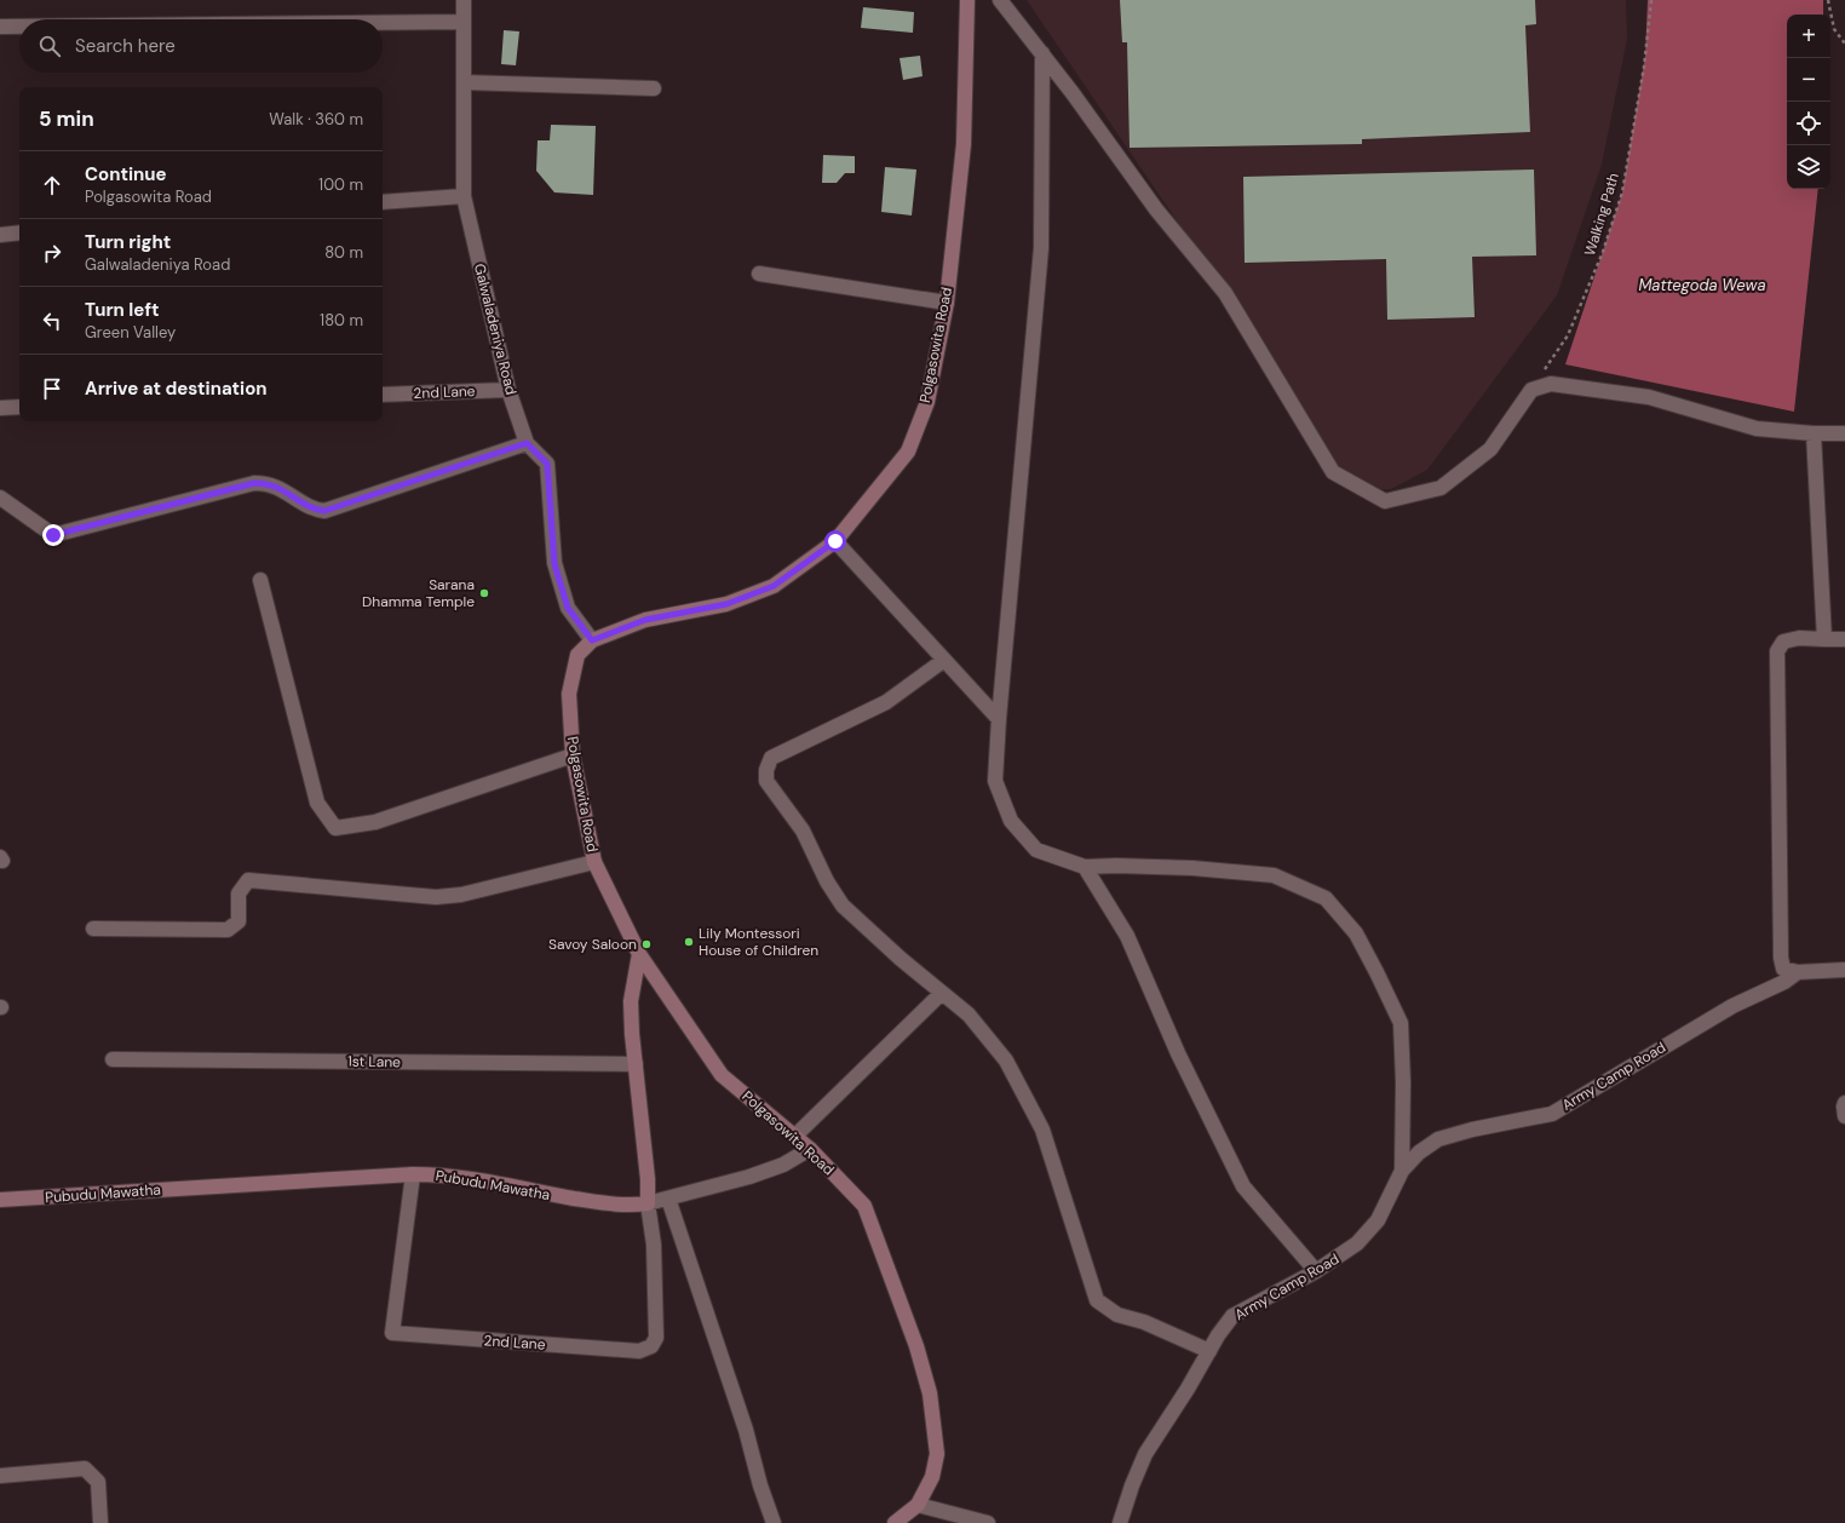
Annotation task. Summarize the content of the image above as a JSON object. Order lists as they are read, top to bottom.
{
  "streets": {
    "street": [
      "Galwaladeniya Road",
      "Polgasowita Road",
      "2nd Lane",
      "1st Lane",
      "Army Camp Road",
      "Pubudu Mawatha"
    ],
    "path": ["Walking Path"]
  },
  "crossings": [
    ["Galwaladeniya Road", "Polgasowita Road"],
    ["Galwaladeniya Road", "2nd Lane"],
    ["2nd Lane", "Pubudu Mawatha"]
  ],
  "water": ["Mattegoda Wewa"],
  "places": ["Sarana Dhamma Temple", "Lily Montessori House of Children", "Savoy Saloon"],
  "page": {
    "map_buttons": ["+", "−"],
    "search": "Search here",
    "heading": ["5 min", "Walk · 360 m"],
    "list": [
      ["Continue", "Polgasowita Road", "100 m"],
      ["Turn right", "Galwaladeniya Road", "80 m"],
      ["Turn left", "Green Valley", "180 m"],
      "Arrive at destination"
    ]
  }
}
